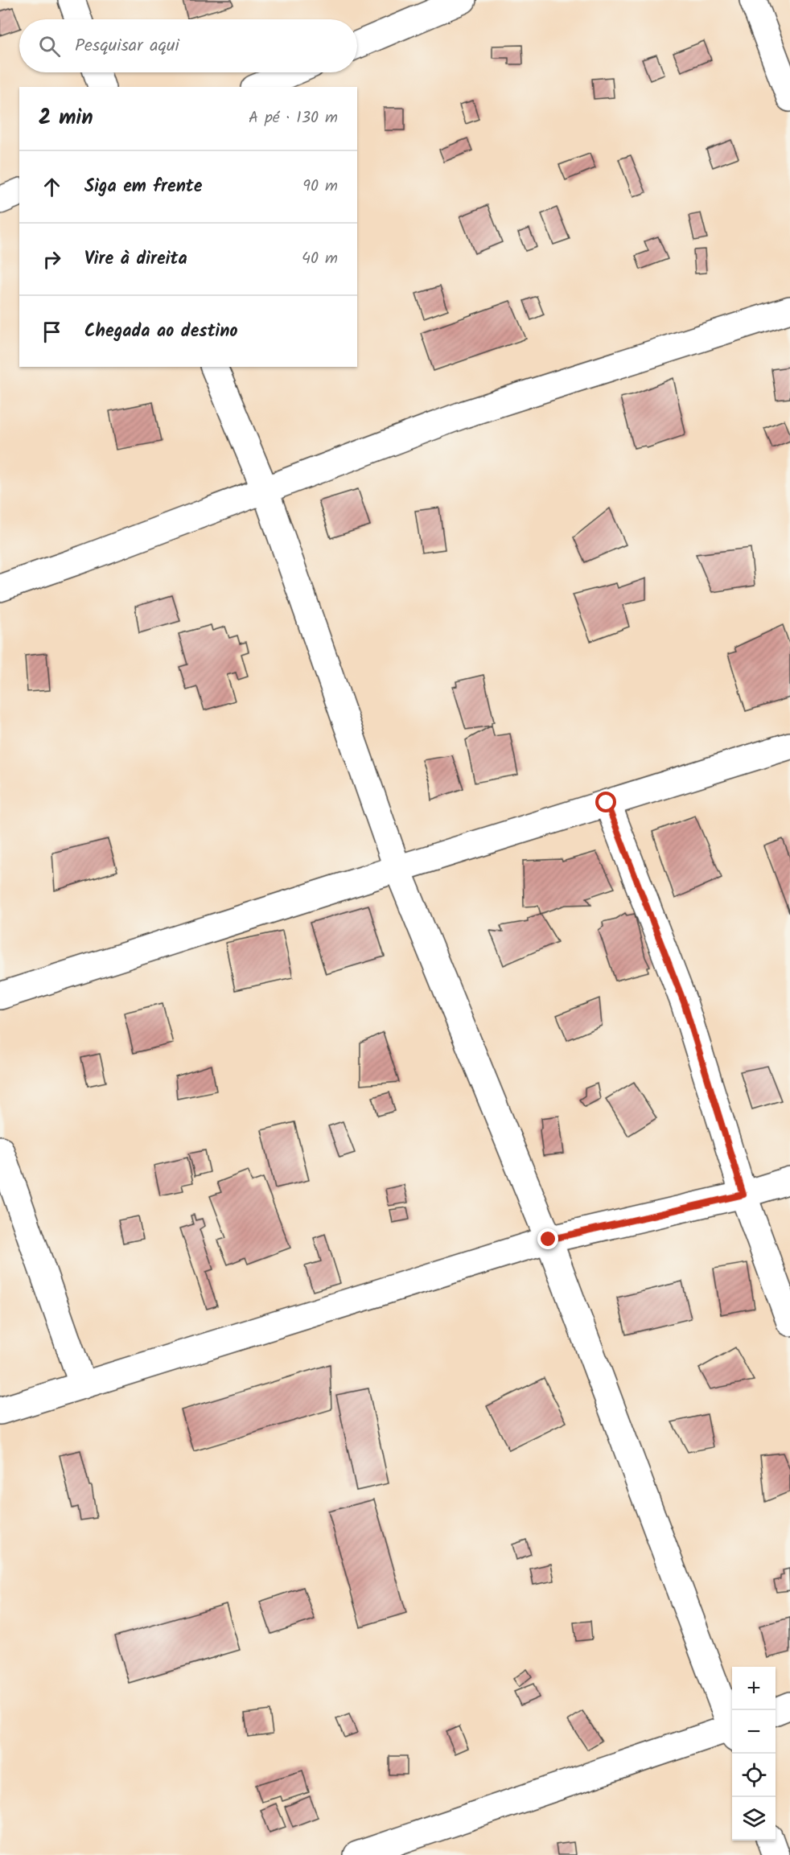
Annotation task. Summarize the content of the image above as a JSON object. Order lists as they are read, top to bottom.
{
  "page": {
    "search": "Pesquisar aqui",
    "heading": ["2 min", "A pé · 130 m"],
    "list": [
      ["Siga em frente", "90 m"],
      ["Vire à direita", "40 m"],
      "Chegada ao destino"
    ],
    "map_buttons": ["+", "−"]
  }
}
